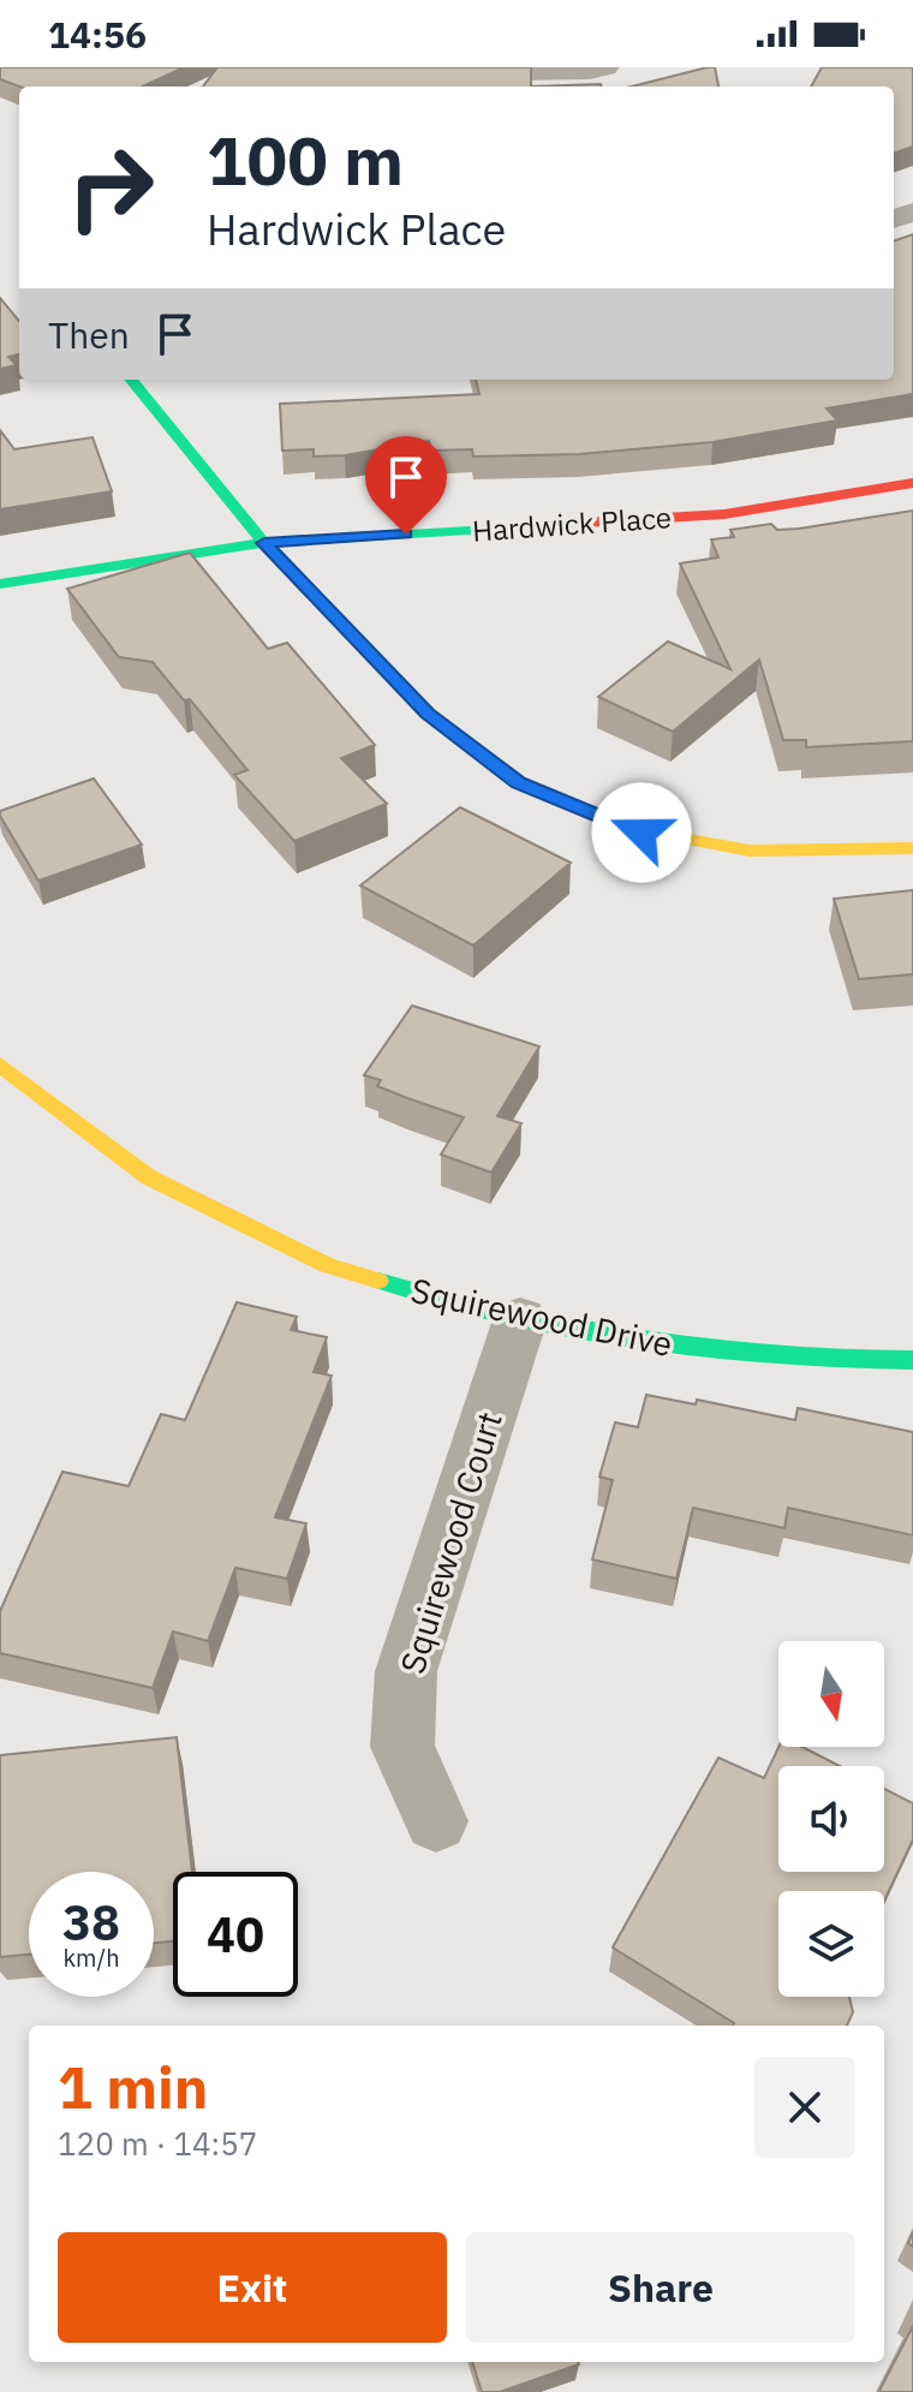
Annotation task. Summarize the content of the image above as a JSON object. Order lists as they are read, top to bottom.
{
  "streets": {
    "street": ["Hardwick Place", "Squirewood Drive", "Squirewood Court"]
  },
  "crossings": [
    ["Squirewood Drive", "Squirewood Court"]
  ],
  "north": "bottom",
  "page": {
    "status": "14:56",
    "turn": ["100 m", "Hardwick Place"],
    "then": "Then",
    "speed": "38 km/h",
    "limit": "40",
    "heading": ["1 min", "120 m · 14:57"],
    "buttons": ["Exit", "Share"]
  }
}
